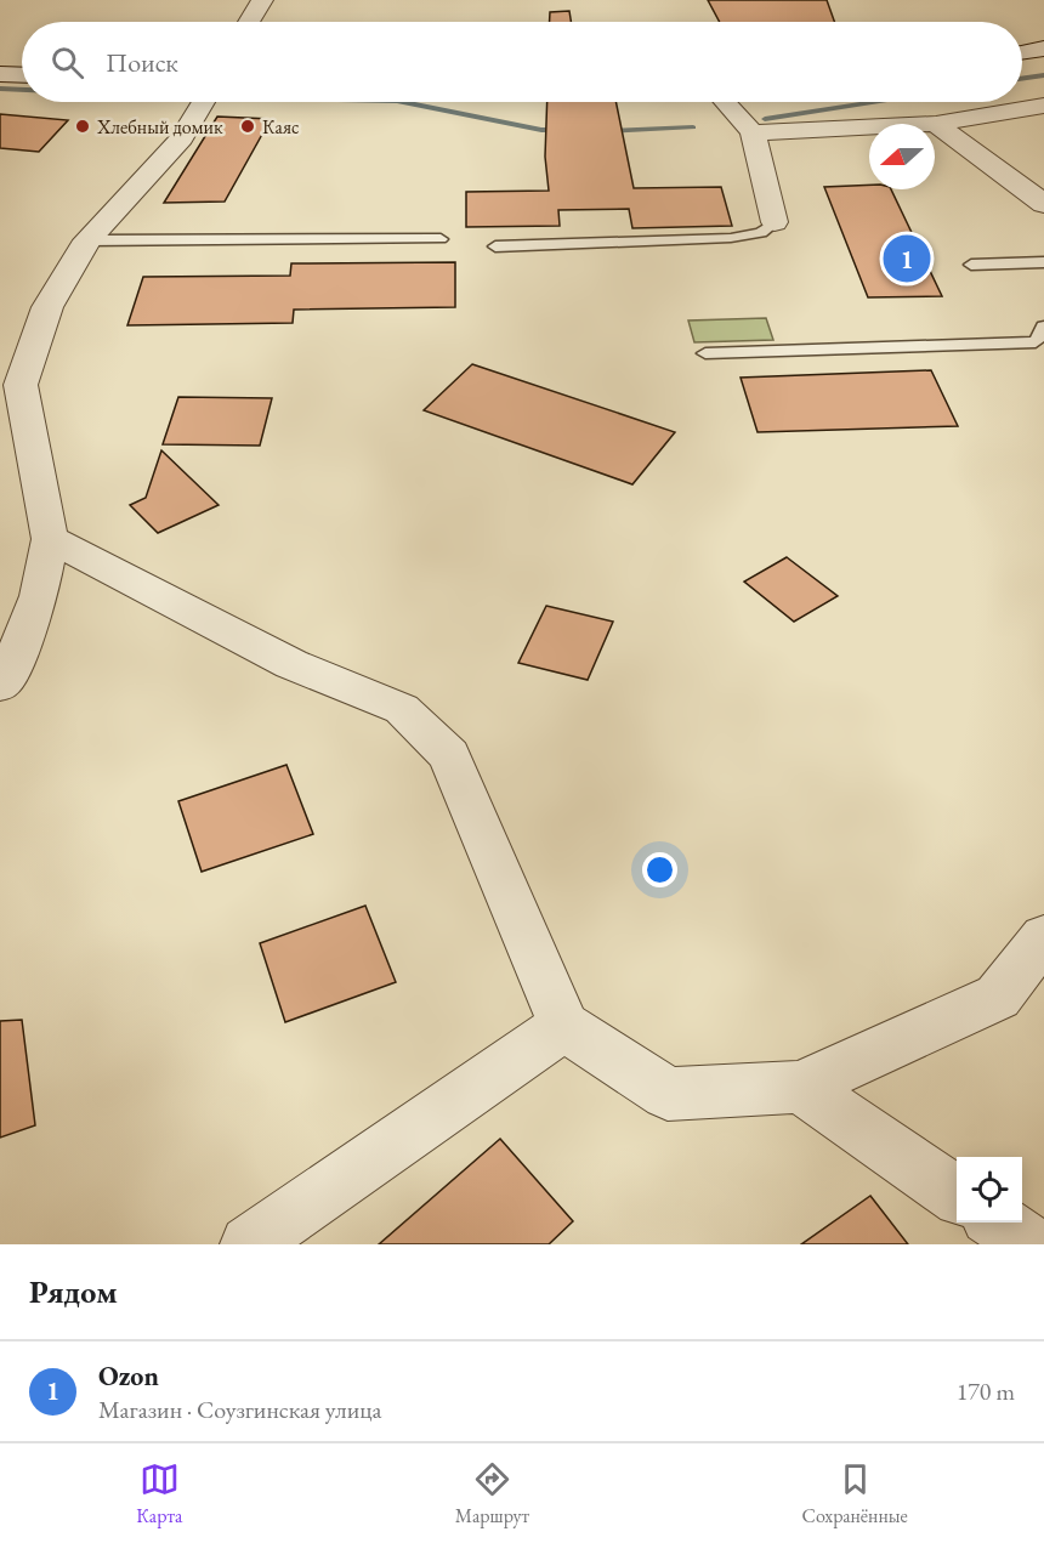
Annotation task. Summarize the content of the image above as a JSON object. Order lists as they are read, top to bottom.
{
  "places": ["Хлебный домик", "Каяс"],
  "north": "left",
  "page": {
    "search": "Поиск",
    "pins": "1",
    "heading": "Рядом",
    "list": [
      {
        "mark": "1",
        "name": "Ozon",
        "note": "Магазин · Соузгинская улица",
        "value": "170 m"
      }
    ],
    "nav": ["Карта", "Маршрут", "Сохранённые"]
  }
}
